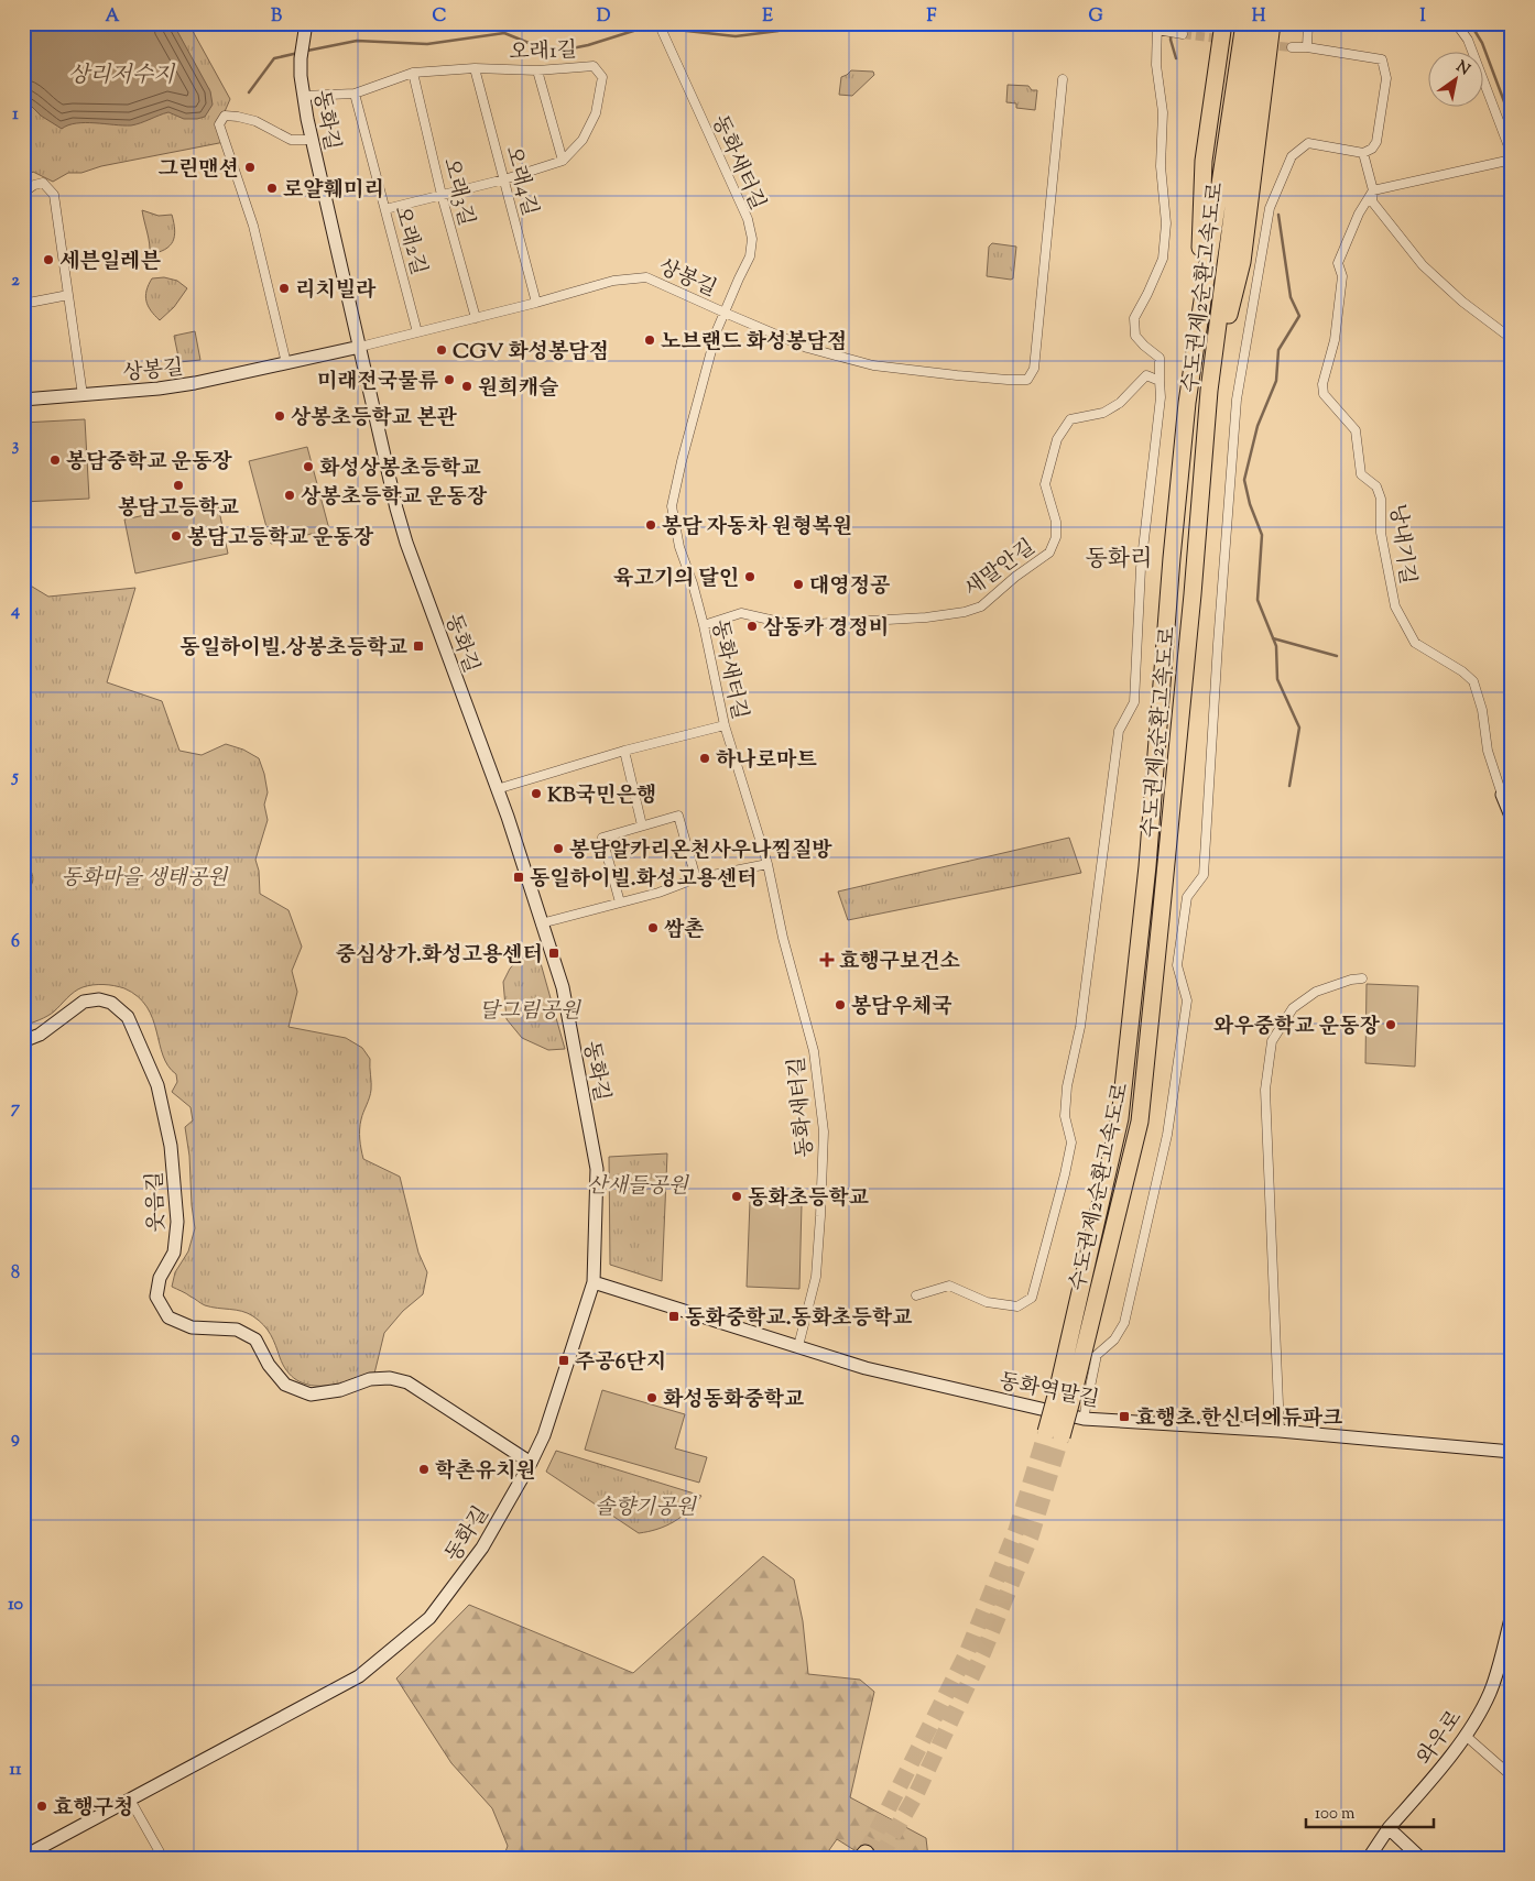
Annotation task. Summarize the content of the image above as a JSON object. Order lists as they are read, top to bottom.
{
  "streets": {
    "highway": ["수도권제2순환고속도로"],
    "street": [
      "오래1길",
      "동화길",
      "동화새터길",
      "오래4길",
      "오래3길",
      "오래2길",
      "상봉길",
      "낭내기길",
      "새말안길",
      "웃음길",
      "동화역말길",
      "와우로"
    ]
  },
  "crossings": [
    ["오래1길", "동화길"],
    ["오래1길", "오래4길"],
    ["오래1길", "오래3길"],
    ["오래1길", "오래2길"],
    ["동화길", "상봉길"],
    ["동화길", "웃음길"],
    ["동화길", "동화역말길"],
    ["동화새터길", "상봉길"],
    ["동화새터길", "새말안길"],
    ["동화새터길", "동화역말길"],
    ["오래4길", "상봉길"],
    ["오래3길", "상봉길"],
    ["오래2길", "상봉길"]
  ],
  "districts": ["동화리"],
  "water": ["상리저수지"],
  "parks": [
    "동화마을 생태공원",
    "달그림공원",
    "산새들공원",
    "솔향기공원"
  ],
  "places": {
    "other": [
      "그린맨션",
      "로얄훼미리",
      "세븐일레븐",
      "리치빌라",
      "노브랜드 화성봉담점",
      "CGV 화성봉담점",
      "미래전국물류",
      "원희캐슬",
      "상봉초등학교 본관",
      "봉담중학교 운동장",
      "화성상봉초등학교",
      "봉담고등학교",
      "상봉초등학교 운동장",
      "봉담 자동차 원형복원",
      "봉담고등학교 운동장",
      "육고기의 달인",
      "대영정공",
      "삼동카 경정비",
      "하나로마트",
      "KB국민은행",
      "봉담알카리온천사우나찜질방",
      "쌈촌",
      "봉담우체국",
      "와우중학교 운동장",
      "동화초등학교",
      "화성동화중학교",
      "학촌유치원",
      "효행구청"
    ],
    "transit": [
      "동일하이빌.상봉초등학교",
      "동일하이빌.화성고용센터",
      "중심상가.화성고용센터",
      "동화중학교.동화초등학교",
      "주공6단지",
      "효행초.한신더에듀파크"
    ],
    "health": ["효행구보건소"]
  },
  "scale_bar": "100 m",
  "north": "top right",
  "grid": {
    "columns": [
      "A",
      "B",
      "C",
      "D",
      "E",
      "F",
      "G",
      "H",
      "I"
    ],
    "rows": [
      "1",
      "2",
      "3",
      "4",
      "5",
      "6",
      "7",
      "8",
      "9",
      "10",
      "11"
    ]
  }
}
